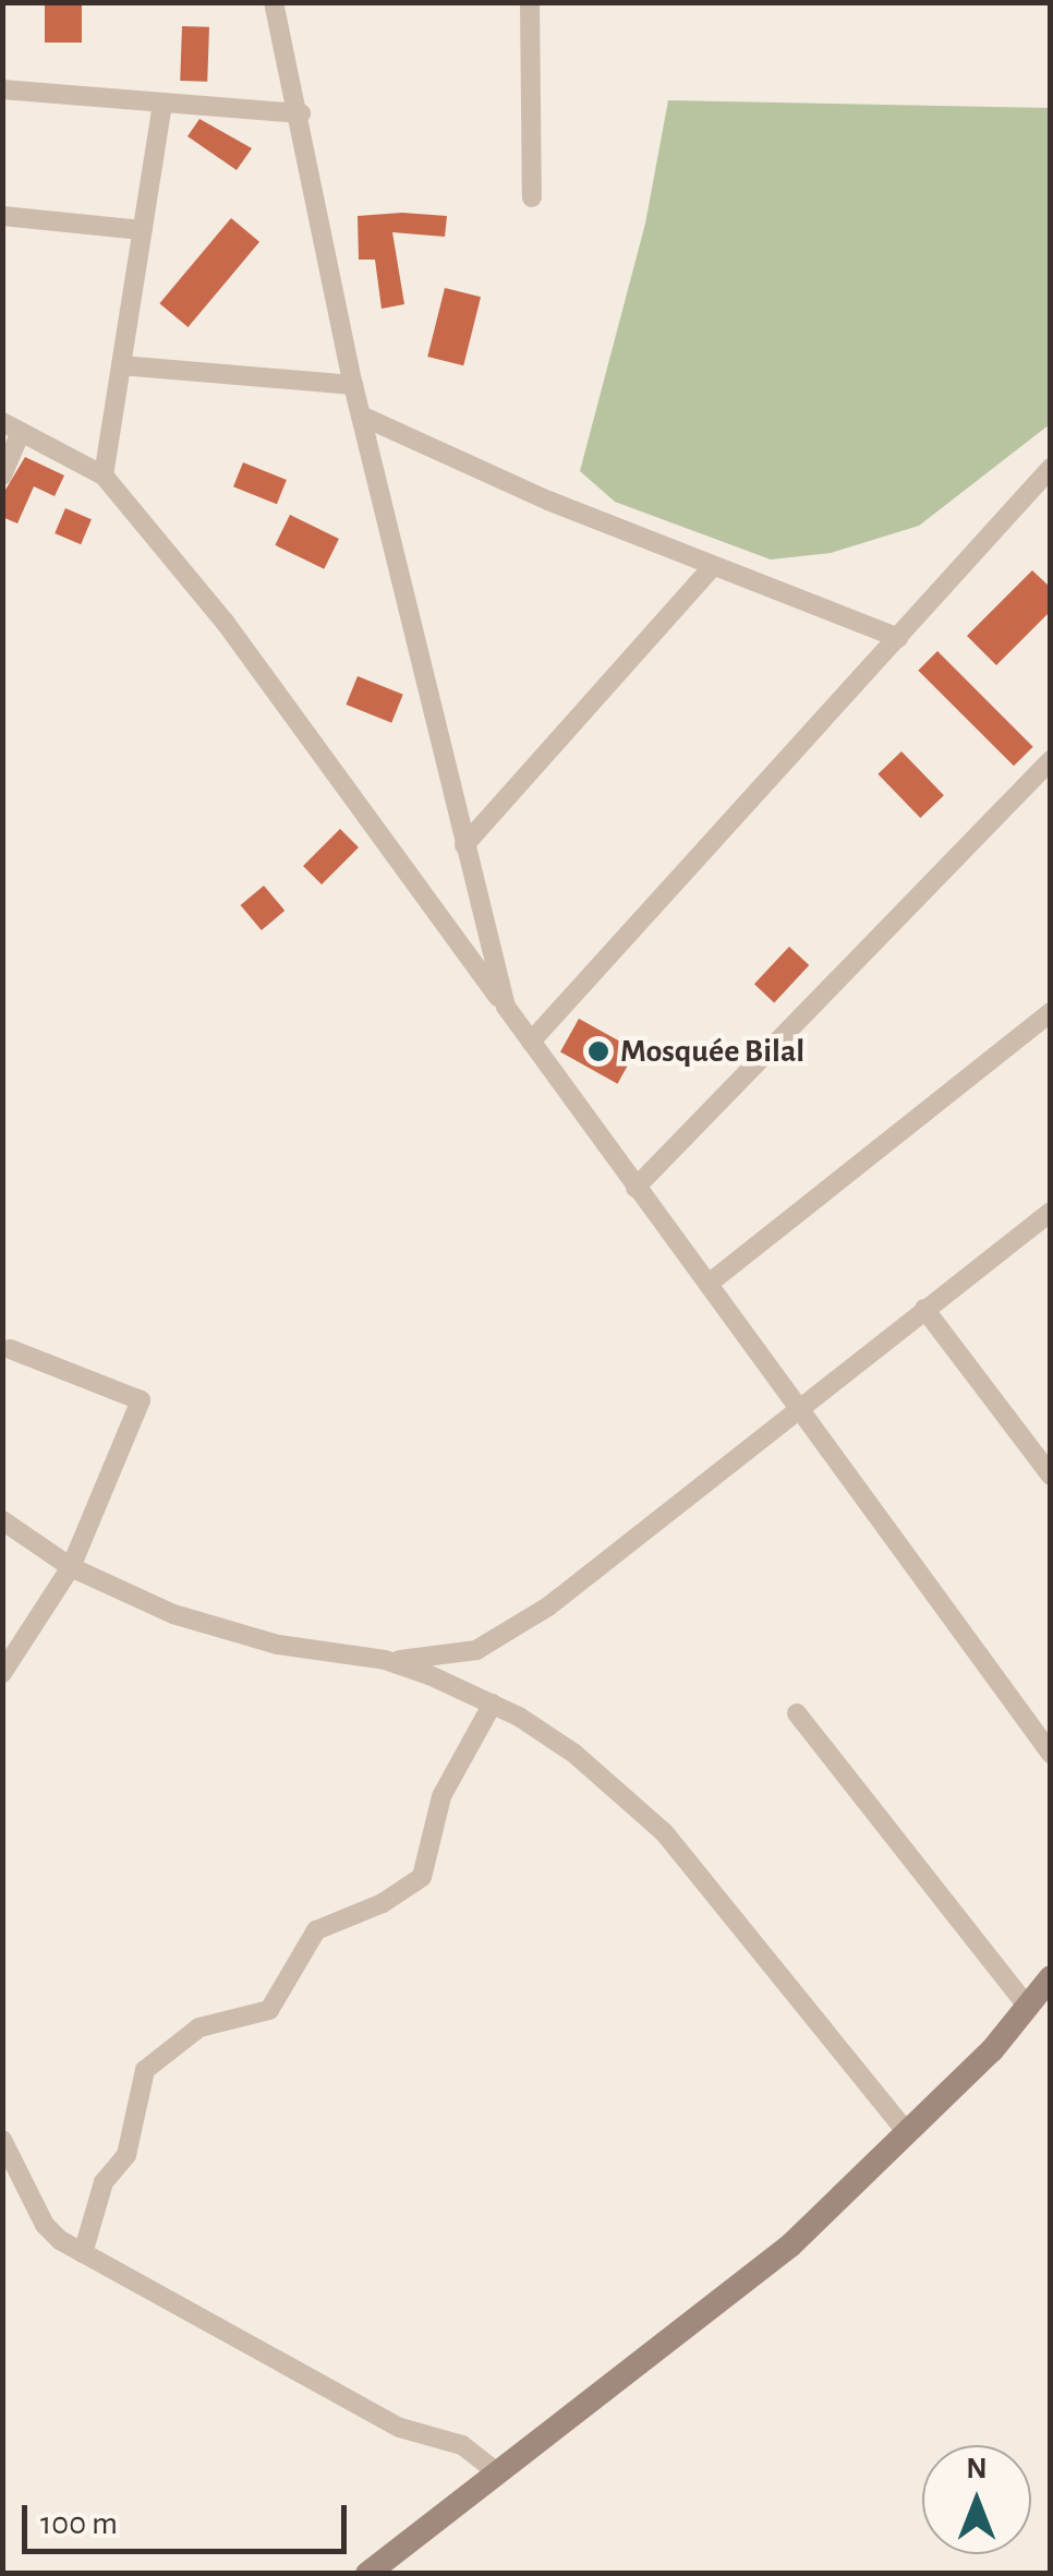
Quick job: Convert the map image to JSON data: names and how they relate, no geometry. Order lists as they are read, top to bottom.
{
  "places": ["Mosquée Bilal"],
  "scale_bar": "100 m",
  "north": "top"
}
